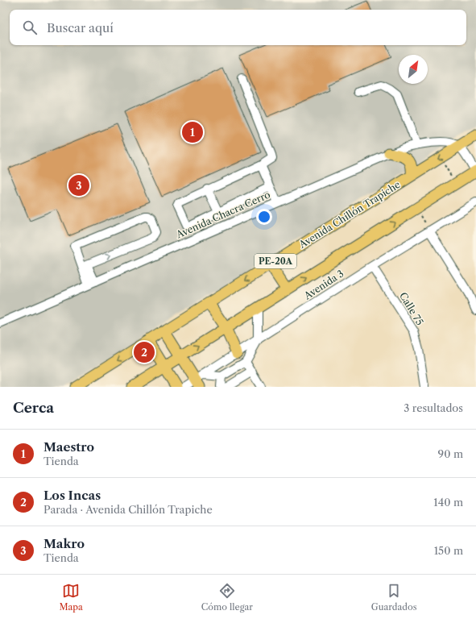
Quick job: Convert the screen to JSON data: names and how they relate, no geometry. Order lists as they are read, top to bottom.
{
  "streets": {
    "main road": ["Avenida Chillón Trapiche", "PE-20A"],
    "street": ["Avenida Chacra Cerro", "Avenida 3", "Calle 75"]
  },
  "crossings": [
    ["Avenida Chacra Cerro", "Avenida Chillón Trapiche"],
    ["Avenida 3", "Calle 75"]
  ],
  "north": "top right",
  "page": {
    "search": "Buscar aquí",
    "pins": ["1", "3", "2"],
    "heading": ["Cerca", "3 resultados"],
    "list": [
      {
        "mark": "1",
        "name": "Maestro",
        "note": "Tienda",
        "value": "90 m"
      },
      {
        "mark": "2",
        "name": "Los Incas",
        "note": "Parada · Avenida Chillón Trapiche",
        "value": "140 m"
      },
      {
        "mark": "3",
        "name": "Makro",
        "note": "Tienda",
        "value": "150 m"
      }
    ],
    "nav": ["Mapa", "Cómo llegar", "Guardados"]
  }
}
